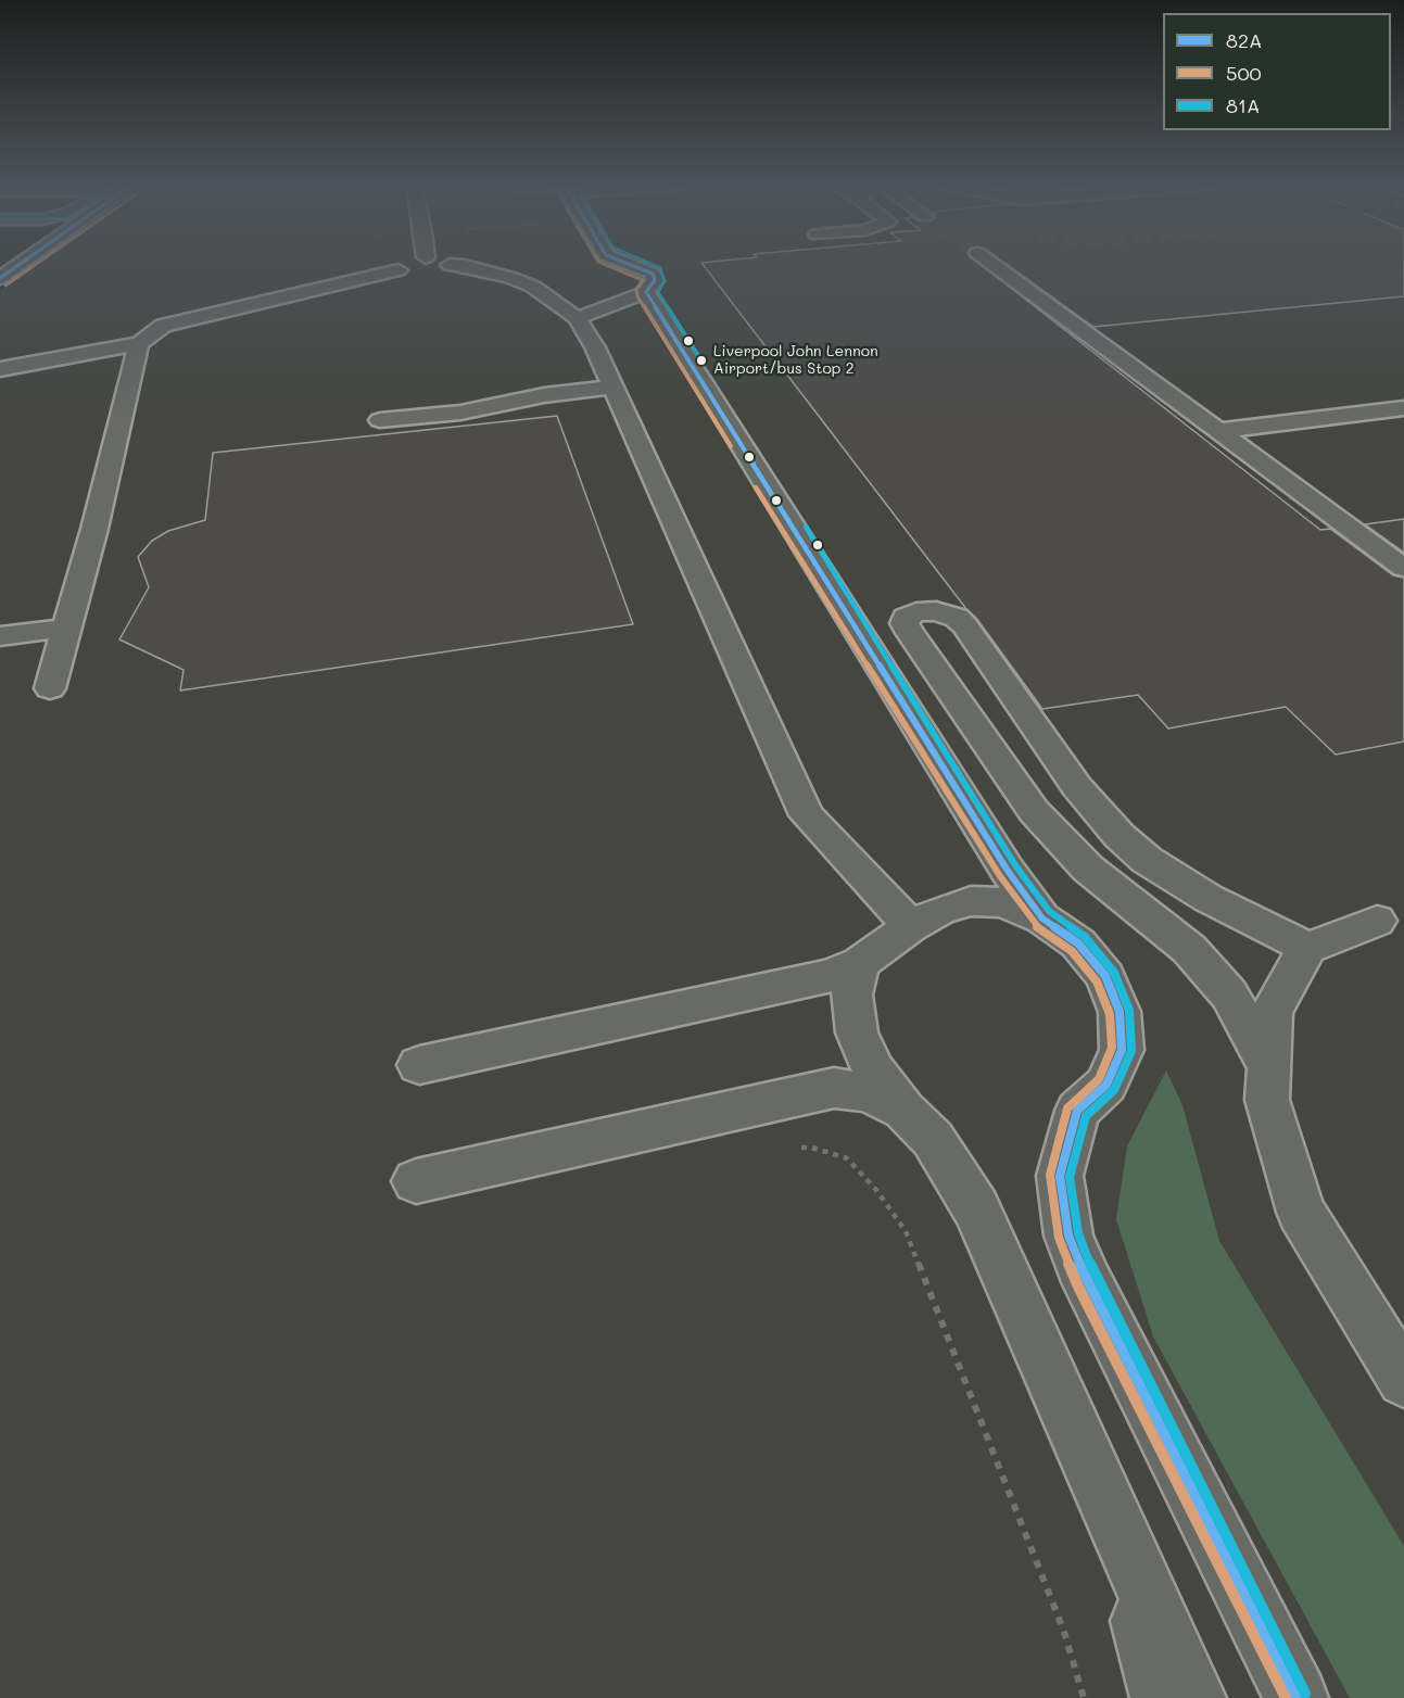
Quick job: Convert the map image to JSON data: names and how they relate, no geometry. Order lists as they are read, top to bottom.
{
  "places": ["Liverpool John Lennon Airport/bus Stop 2"],
  "lines": ["transit line 82A", "transit line 500", "transit line 81A"],
  "legend": ["82A", "500", "81A"]
}
